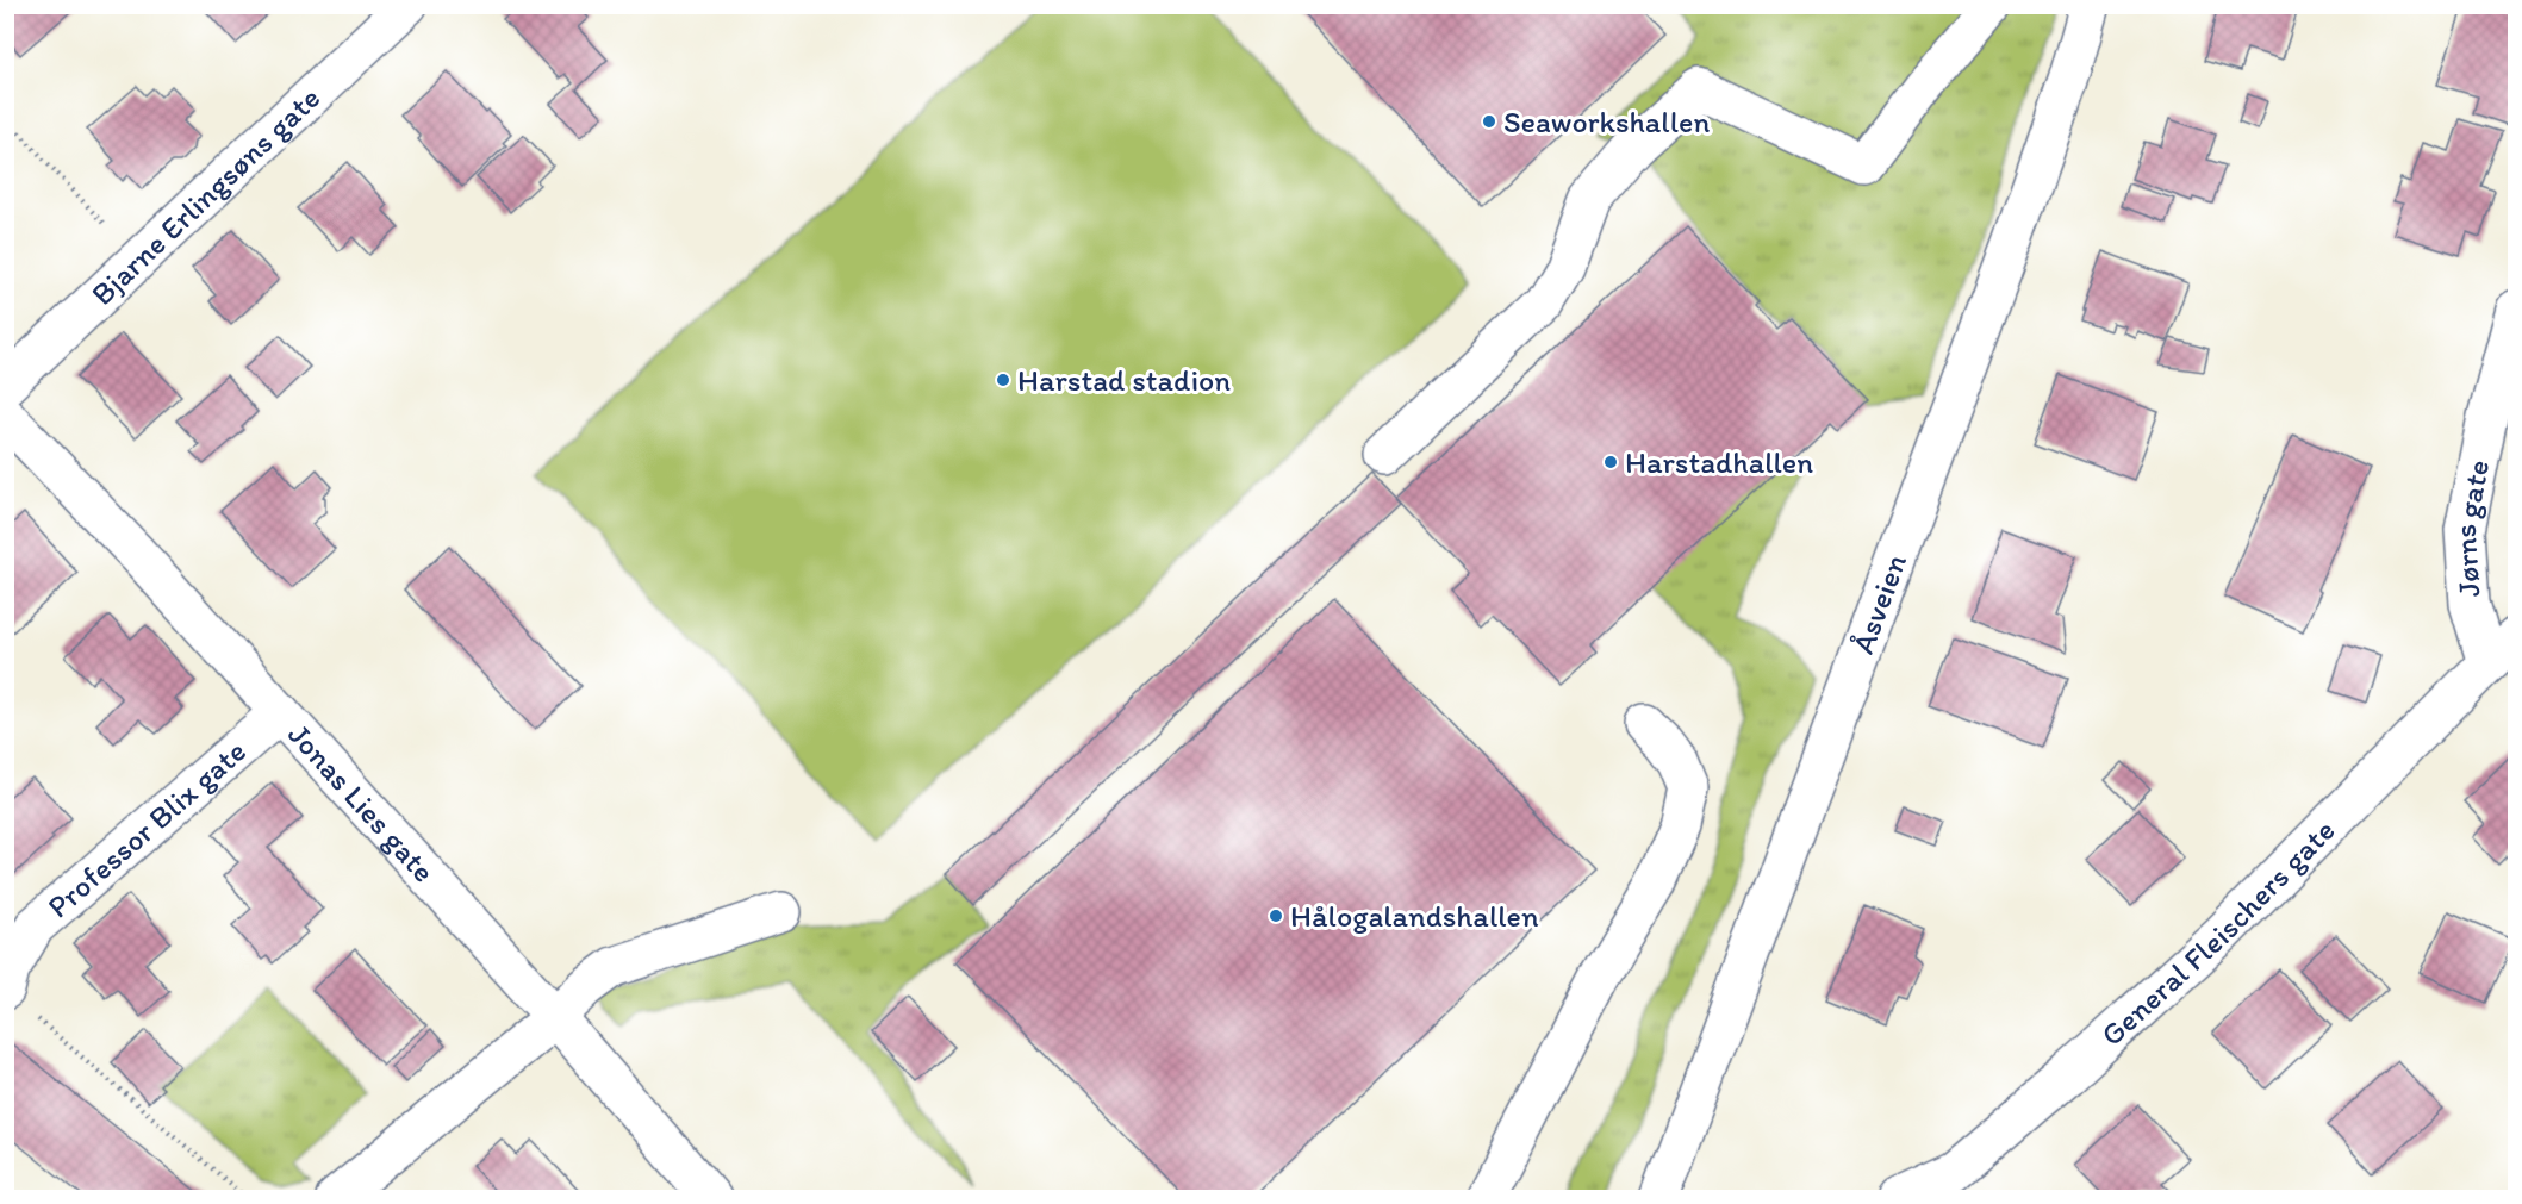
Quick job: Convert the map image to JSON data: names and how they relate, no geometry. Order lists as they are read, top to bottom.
{
  "streets": {
    "street": [
      "Bjarne Erlingsøns gate",
      "Jørns gate",
      "Åsveien",
      "Jonas Lies gate",
      "Professor Blix gate",
      "General Fleischers gate"
    ]
  },
  "crossings": [
    ["Jørns gate", "General Fleischers gate"],
    ["Jonas Lies gate", "Professor Blix gate"]
  ],
  "places": [
    "Seaworkshallen",
    "Harstad stadion",
    "Harstadhallen",
    "Hålogalandshallen"
  ]
}
